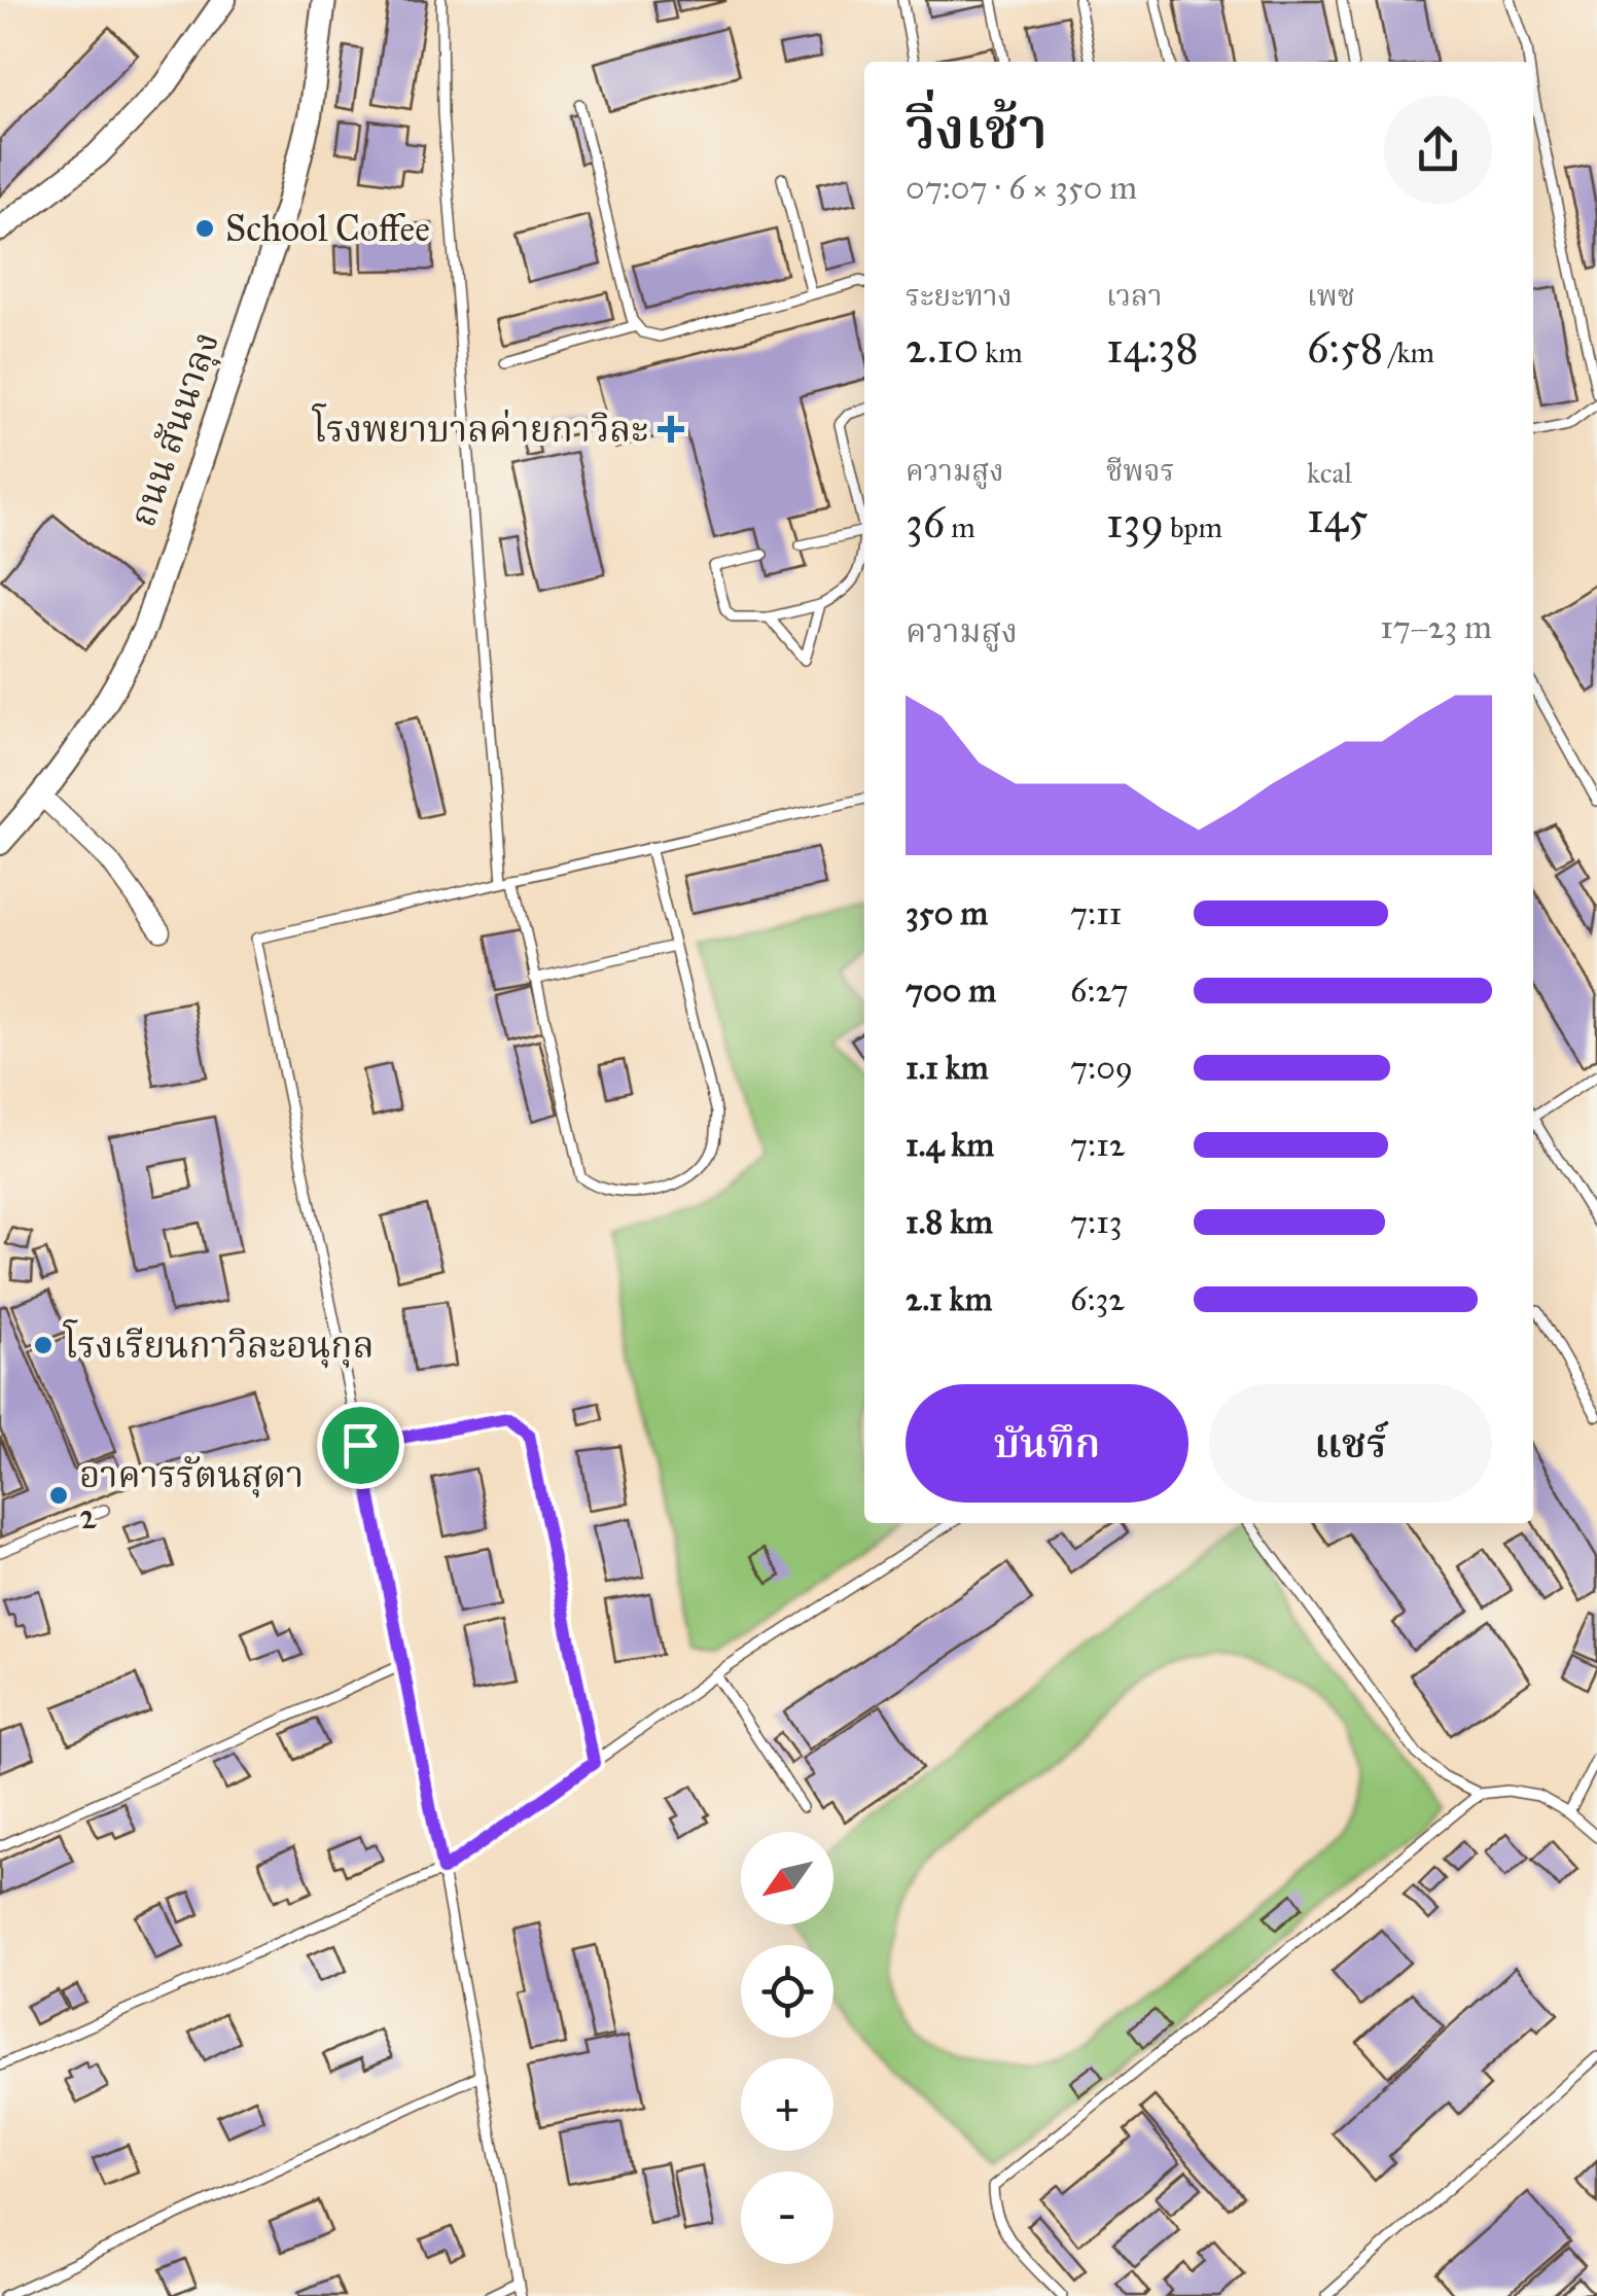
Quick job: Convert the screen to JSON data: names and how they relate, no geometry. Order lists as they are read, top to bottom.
{
  "streets": {
    "street": ["ถนน สันนาลุง"]
  },
  "places": {
    "other": ["School Coffee", "โรงเรียนกาวิละอนุกุล", "อาคารรัตนสุดา 2"],
    "health": ["โรงพยาบาลค่ายกาวิละ"]
  },
  "north": "bottom left",
  "page": {
    "heading": ["วิ่งเช้า", "07:07 · 6 × 350 m"],
    "stats": [
      ["ระยะทาง", "2.10 km"],
      ["เวลา", "14:38"],
      ["เพซ", "6:58 /km"],
      ["ความสูง", "36 m"],
      ["ชีพจร", "139 bpm"],
      ["kcal", "145"]
    ],
    "chart": ["ความสูง", "17–23 m"],
    "list": [
      {
        "name": "350 m",
        "note": "7:11"
      },
      {
        "name": "700 m",
        "note": "6:27"
      },
      {
        "name": "1.1 km",
        "note": "7:09"
      },
      {
        "name": "1.4 km",
        "note": "7:12"
      },
      {
        "name": "1.8 km",
        "note": "7:13"
      },
      {
        "name": "2.1 km",
        "note": "6:32"
      }
    ],
    "buttons": ["บันทึก", "แชร์"],
    "map_buttons": ["+", "−"]
  }
}
